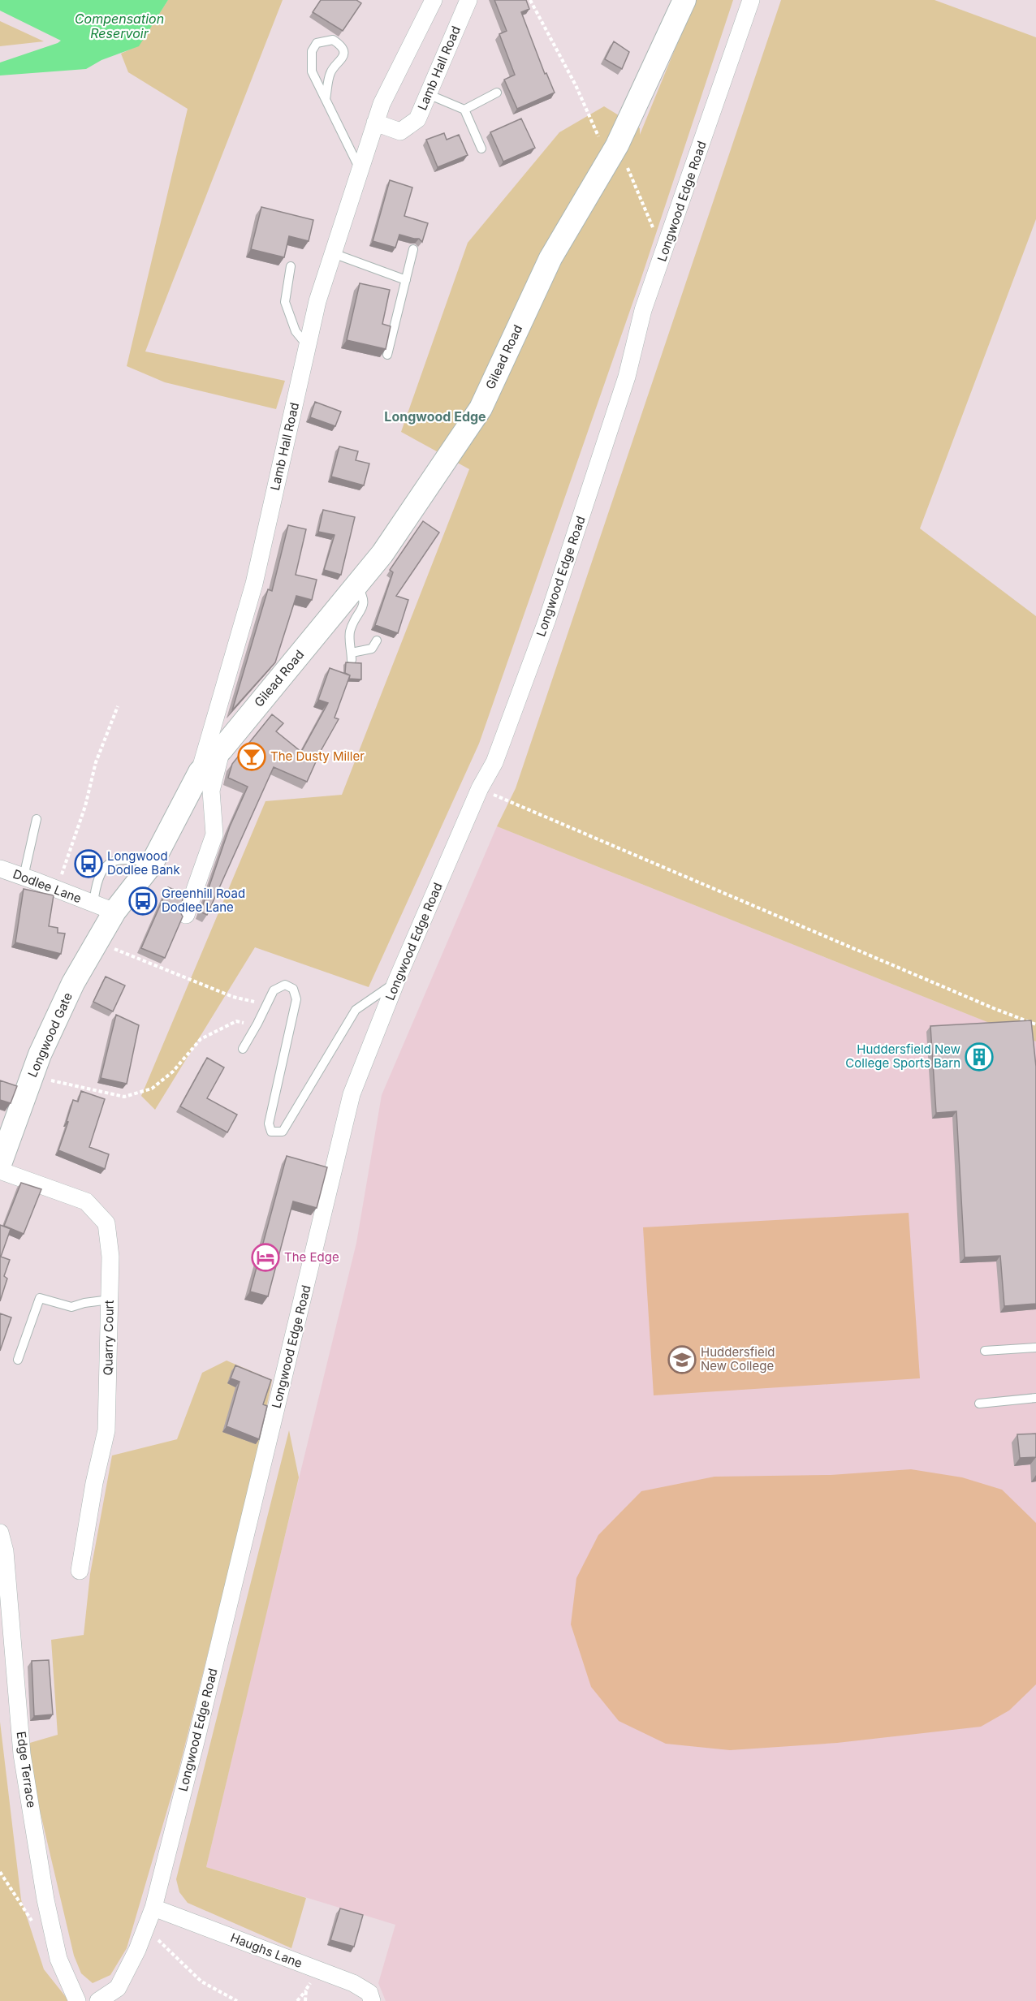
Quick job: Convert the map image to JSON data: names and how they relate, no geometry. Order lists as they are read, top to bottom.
{
  "streets": {
    "street": [
      "Lamb Hall Road",
      "Longwood Edge Road",
      "Gilead Road",
      "Dodlee Lane",
      "Longwood Gate",
      "Quarry Court",
      "Edge Terrace",
      "Haughs Lane"
    ]
  },
  "crossings": [
    ["Lamb Hall Road", "Gilead Road"],
    ["Longwood Edge Road", "Haughs Lane"],
    ["Gilead Road", "Longwood Gate"],
    ["Dodlee Lane", "Longwood Gate"]
  ],
  "districts": ["Longwood Edge"],
  "water": ["Compensation Reservoir"],
  "places": {
    "bar": ["The Dusty Miller"],
    "bus stop": ["Longwood Dodlee Bank", "Greenhill Road Dodlee Lane"],
    "building": ["Huddersfield New College Sports Barn"],
    "hotel": ["The Edge"],
    "school or university": ["Huddersfield New College"]
  }
}
